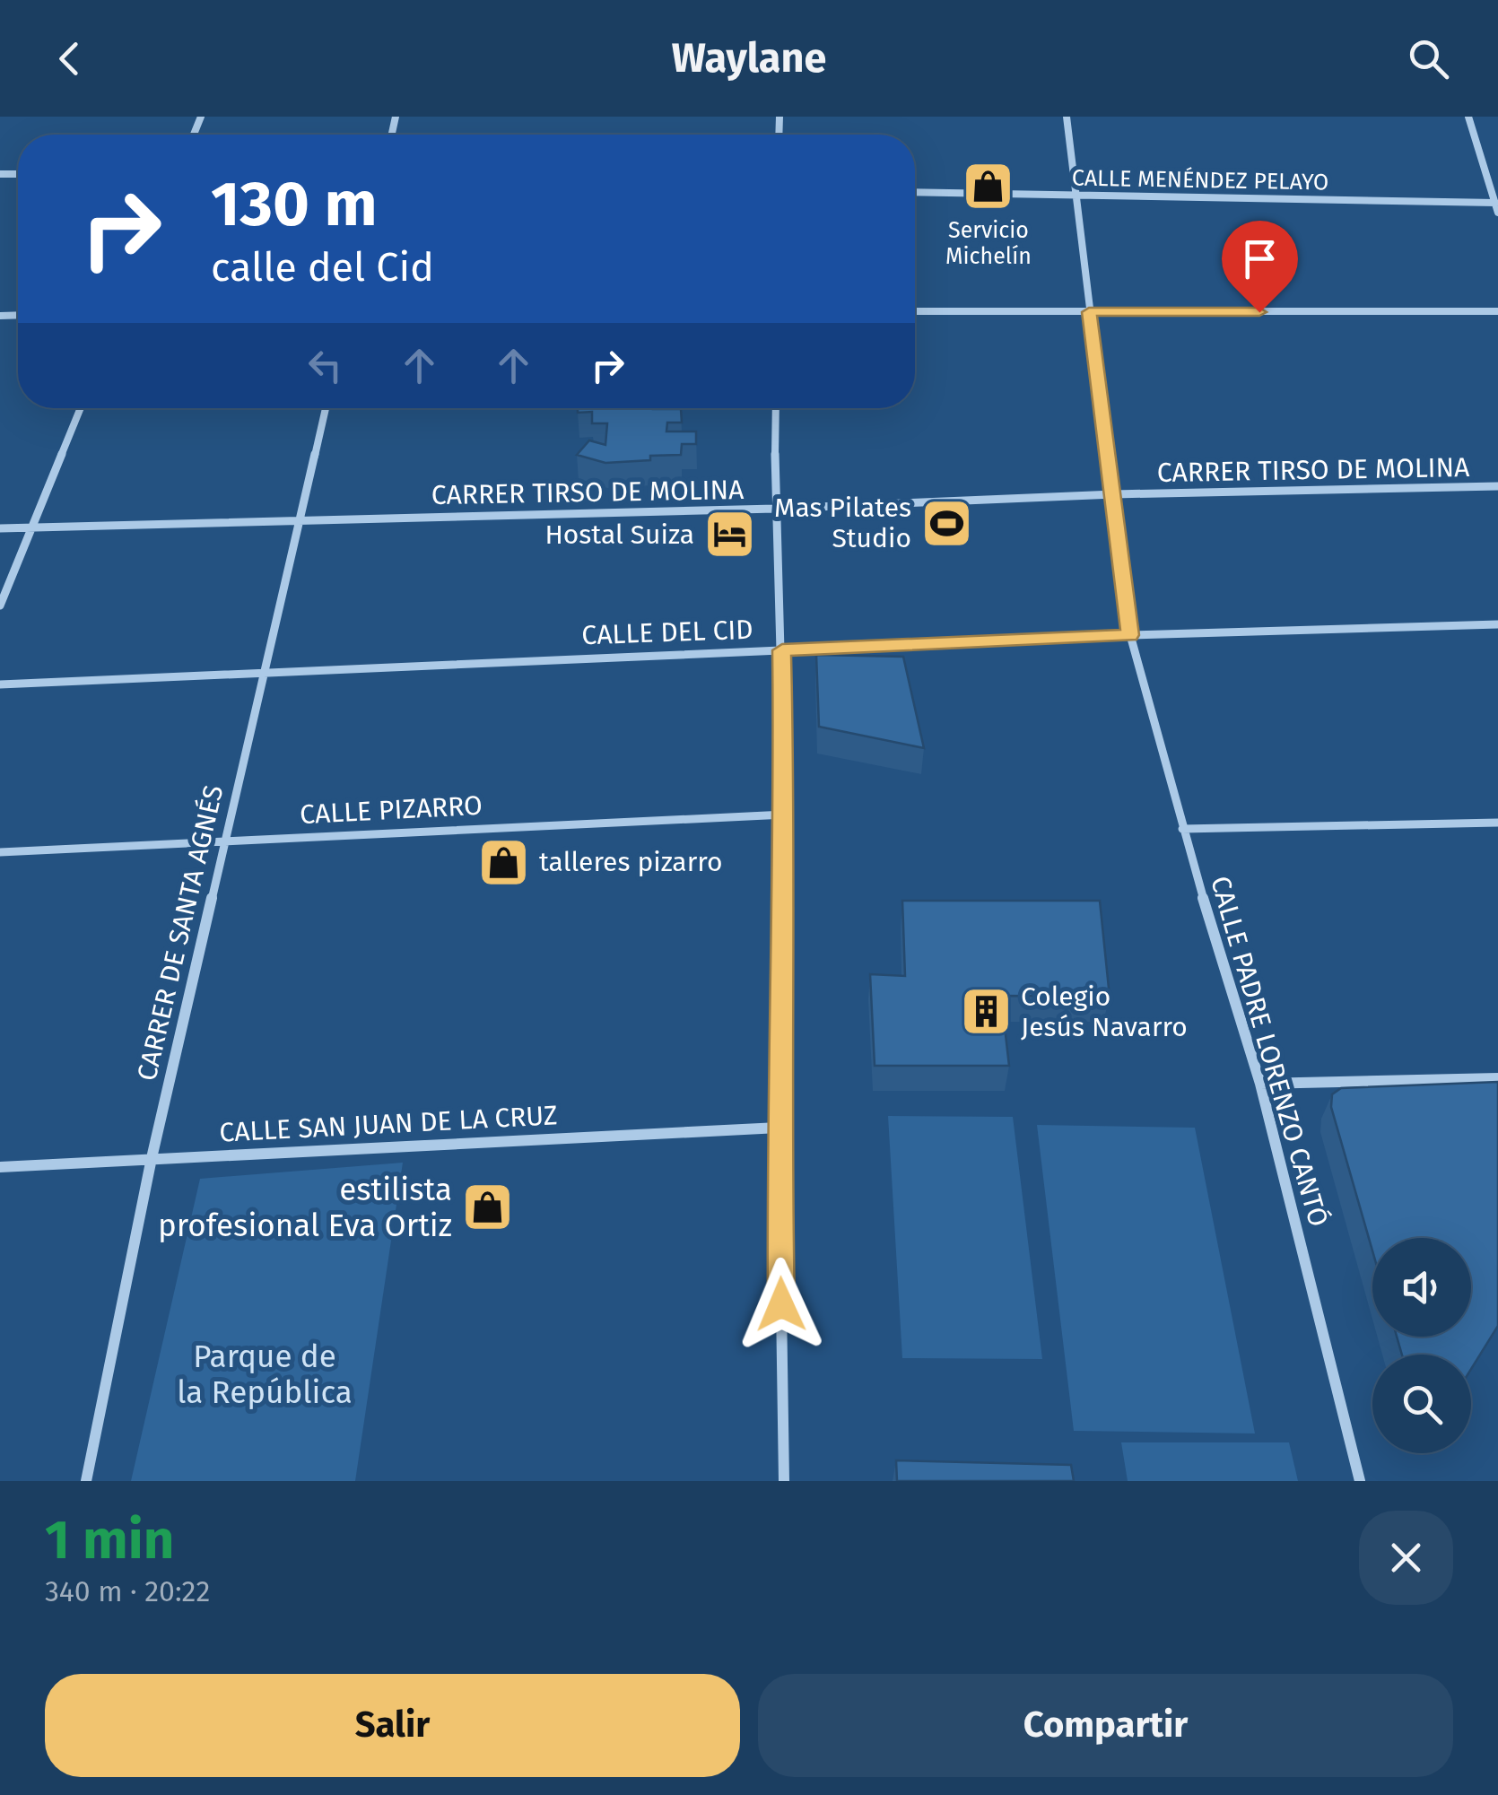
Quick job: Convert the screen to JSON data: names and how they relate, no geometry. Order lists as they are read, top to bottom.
{
  "streets": {
    "street": [
      "CALLE MENÉNDEZ PELAYO",
      "CARRER TIRSO DE MOLINA",
      "CALLE DEL CID",
      "CALLE PIZARRO",
      "CARRER DE SANTA AGNÉS",
      "CALLE PADRE LORENZO CANTÓ",
      "CALLE SAN JUAN DE LA CRUZ"
    ]
  },
  "crossings": [
    ["CARRER TIRSO DE MOLINA", "CARRER DE SANTA AGNÉS"],
    ["CALLE DEL CID", "CARRER DE SANTA AGNÉS"],
    ["CALLE DEL CID", "CALLE PADRE LORENZO CANTÓ"],
    ["CALLE PIZARRO", "CARRER DE SANTA AGNÉS"],
    ["CARRER DE SANTA AGNÉS", "CALLE SAN JUAN DE LA CRUZ"]
  ],
  "parks": ["Parque de la República"],
  "places": {
    "shop": ["Servicio Michelín", "talleres pizarro", "estilista profesional Eva Ortiz"],
    "sports": ["Mas Pilates Studio"],
    "hotel": ["Hostal Suiza"],
    "building": ["Colegio Jesús Navarro"]
  },
  "page": {
    "header": "Waylane",
    "turn": ["130 m", "calle del Cid"],
    "heading": ["1 min", "340 m · 20:22"],
    "buttons": ["Salir", "Compartir"]
  }
}
